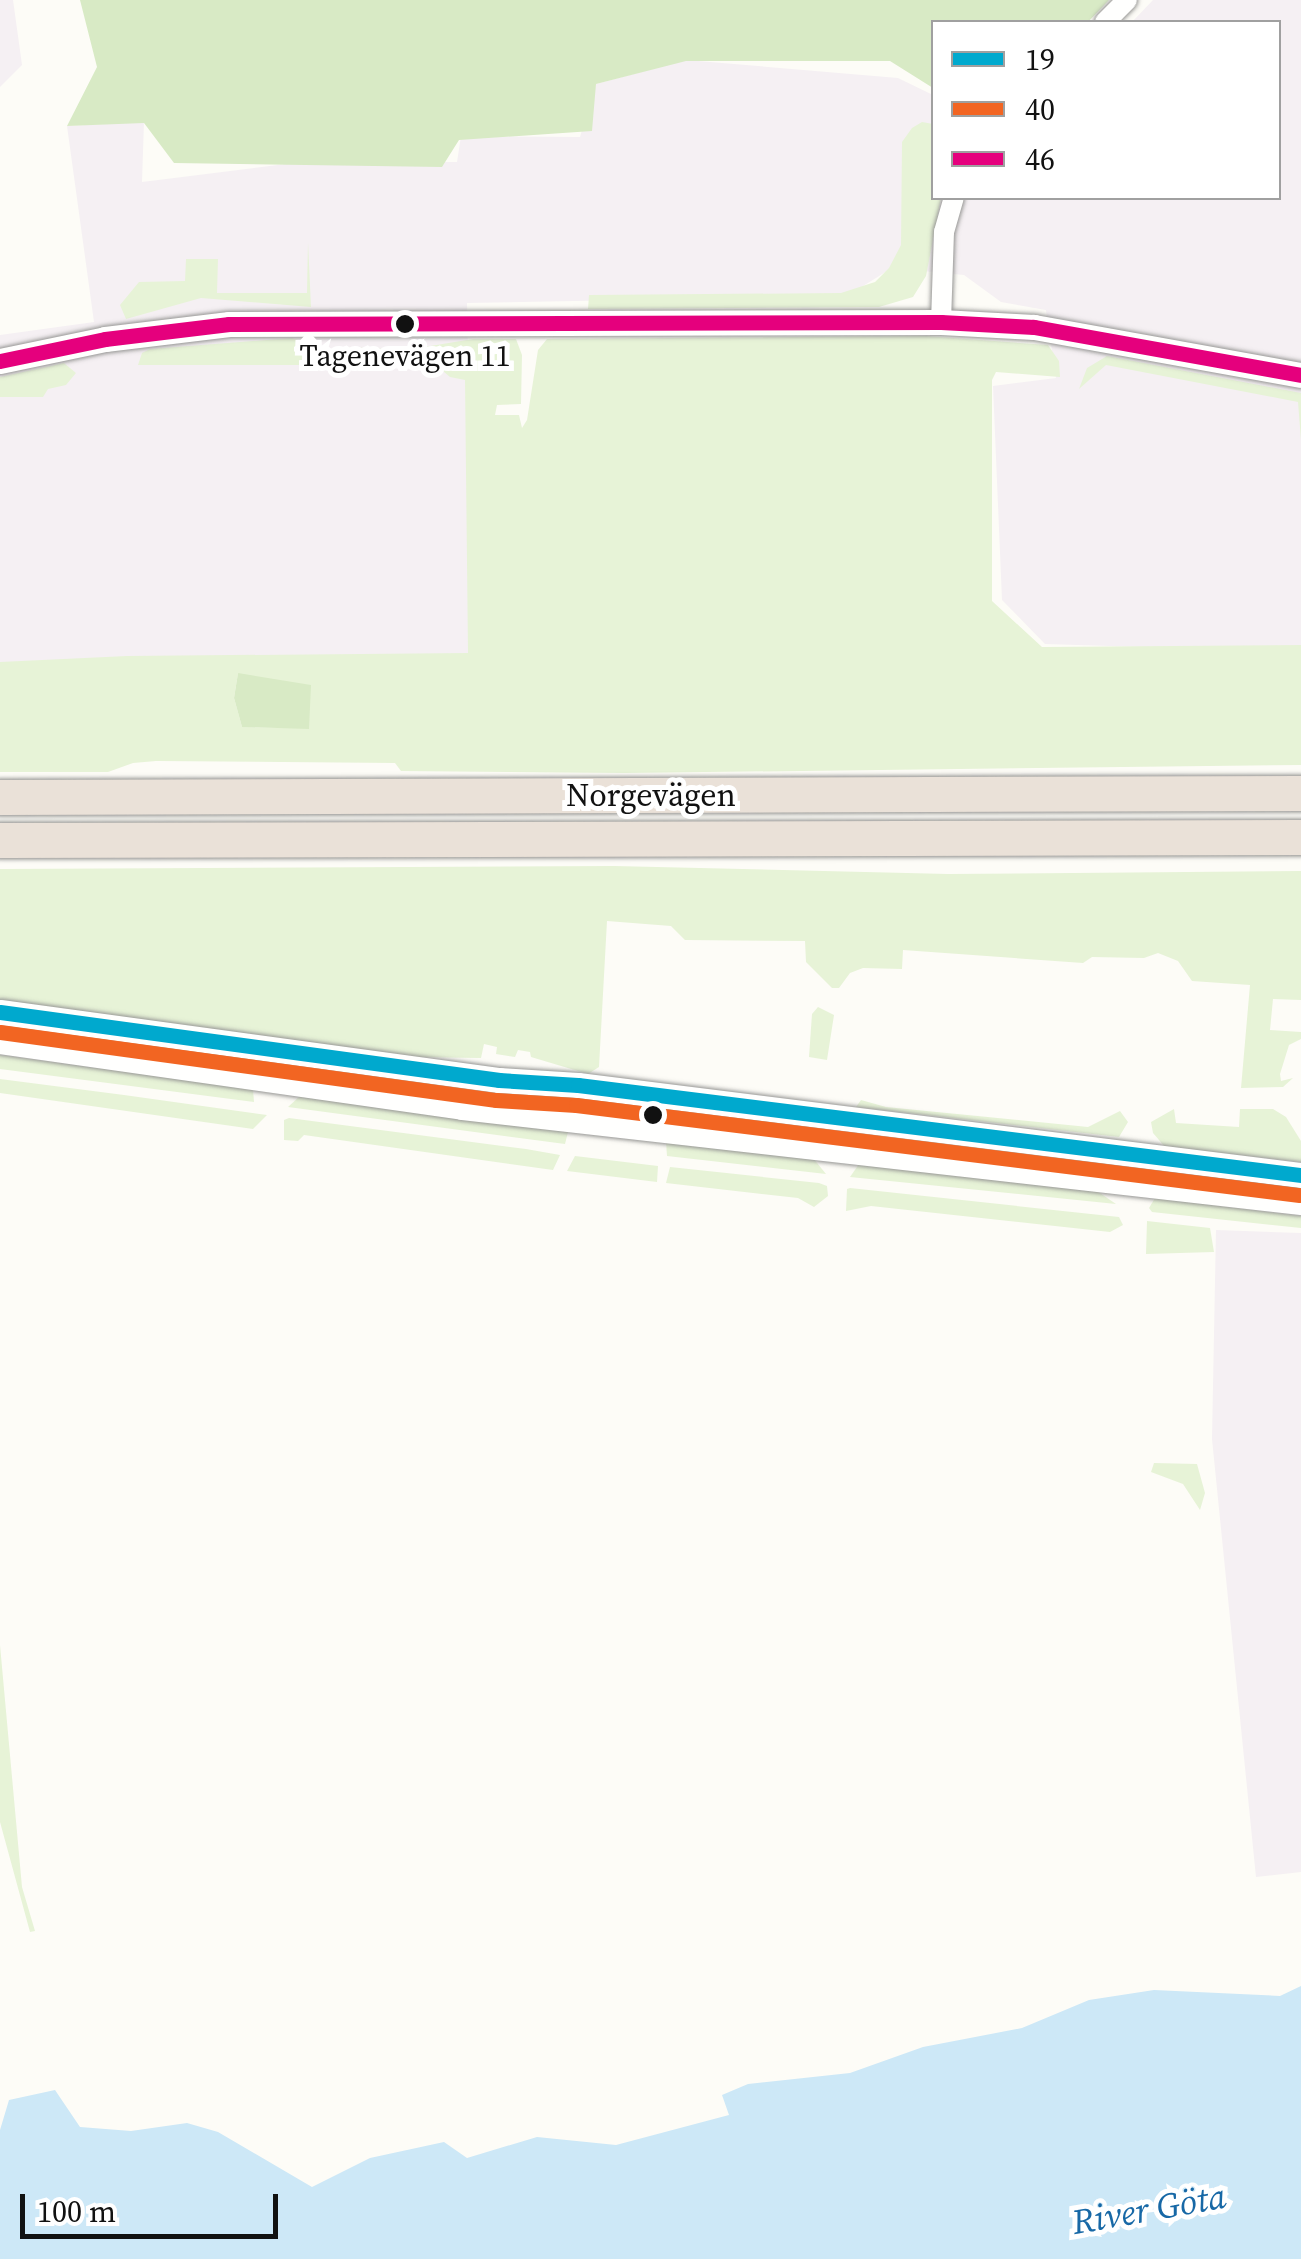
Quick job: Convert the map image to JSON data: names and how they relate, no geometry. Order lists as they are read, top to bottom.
{
  "streets": {
    "highway": ["Norgevägen"]
  },
  "water": ["River Göta"],
  "places": ["Tagenevägen 11"],
  "lines": ["transit line 46", "transit line 19", "transit line 40"],
  "legend": ["19", "40", "46"],
  "scale_bar": "100 m"
}
